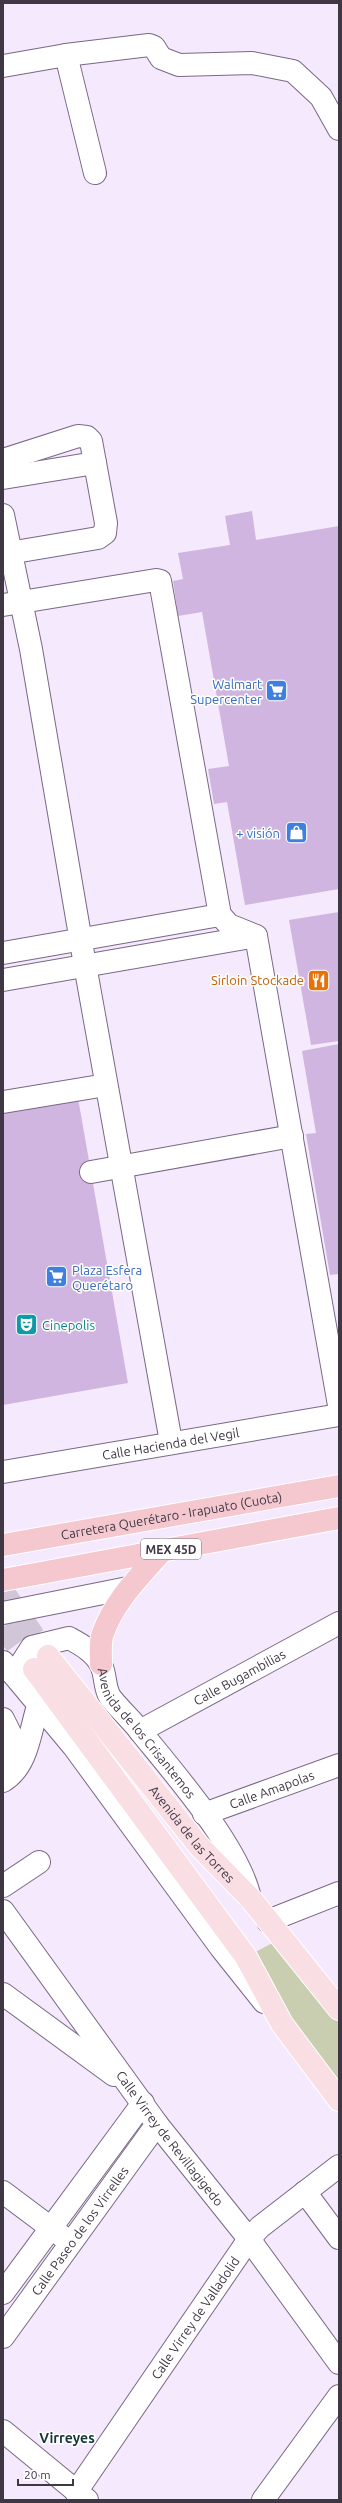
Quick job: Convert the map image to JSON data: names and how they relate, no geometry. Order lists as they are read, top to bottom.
{
  "streets": {
    "highway": ["Carretera Querétaro - Irapuato (Cuota)", "MEX 45D"],
    "main road": ["Avenida de las Torres"],
    "street": [
      "Calle Hacienda del Vegil",
      "Calle Bugambilias",
      "Avenida de los Crisantemos",
      "Calle Amapolas",
      "Calle Virrey de Revillagigedo",
      "Calle Paseo de los Virrelles",
      "Calle Virrey de Valladolid"
    ]
  },
  "crossings": [
    ["Calle Bugambilias", "Avenida de los Crisantemos"],
    ["Avenida de los Crisantemos", "Calle Amapolas"],
    ["Avenida de los Crisantemos", "Avenida de las Torres"],
    ["Calle Virrey de Revillagigedo", "Calle Paseo de los Virrelles"],
    ["Calle Virrey de Revillagigedo", "Calle Virrey de Valladolid"]
  ],
  "districts": ["Virreyes"],
  "places": {
    "supermarket": ["Walmart Supercenter", "Plaza Esfera Querétaro"],
    "shop": ["+ visión"],
    "restaurant": ["Sirloin Stockade"],
    "theatre": ["Cinepolis"]
  },
  "scale_bar": "20 m"
}
